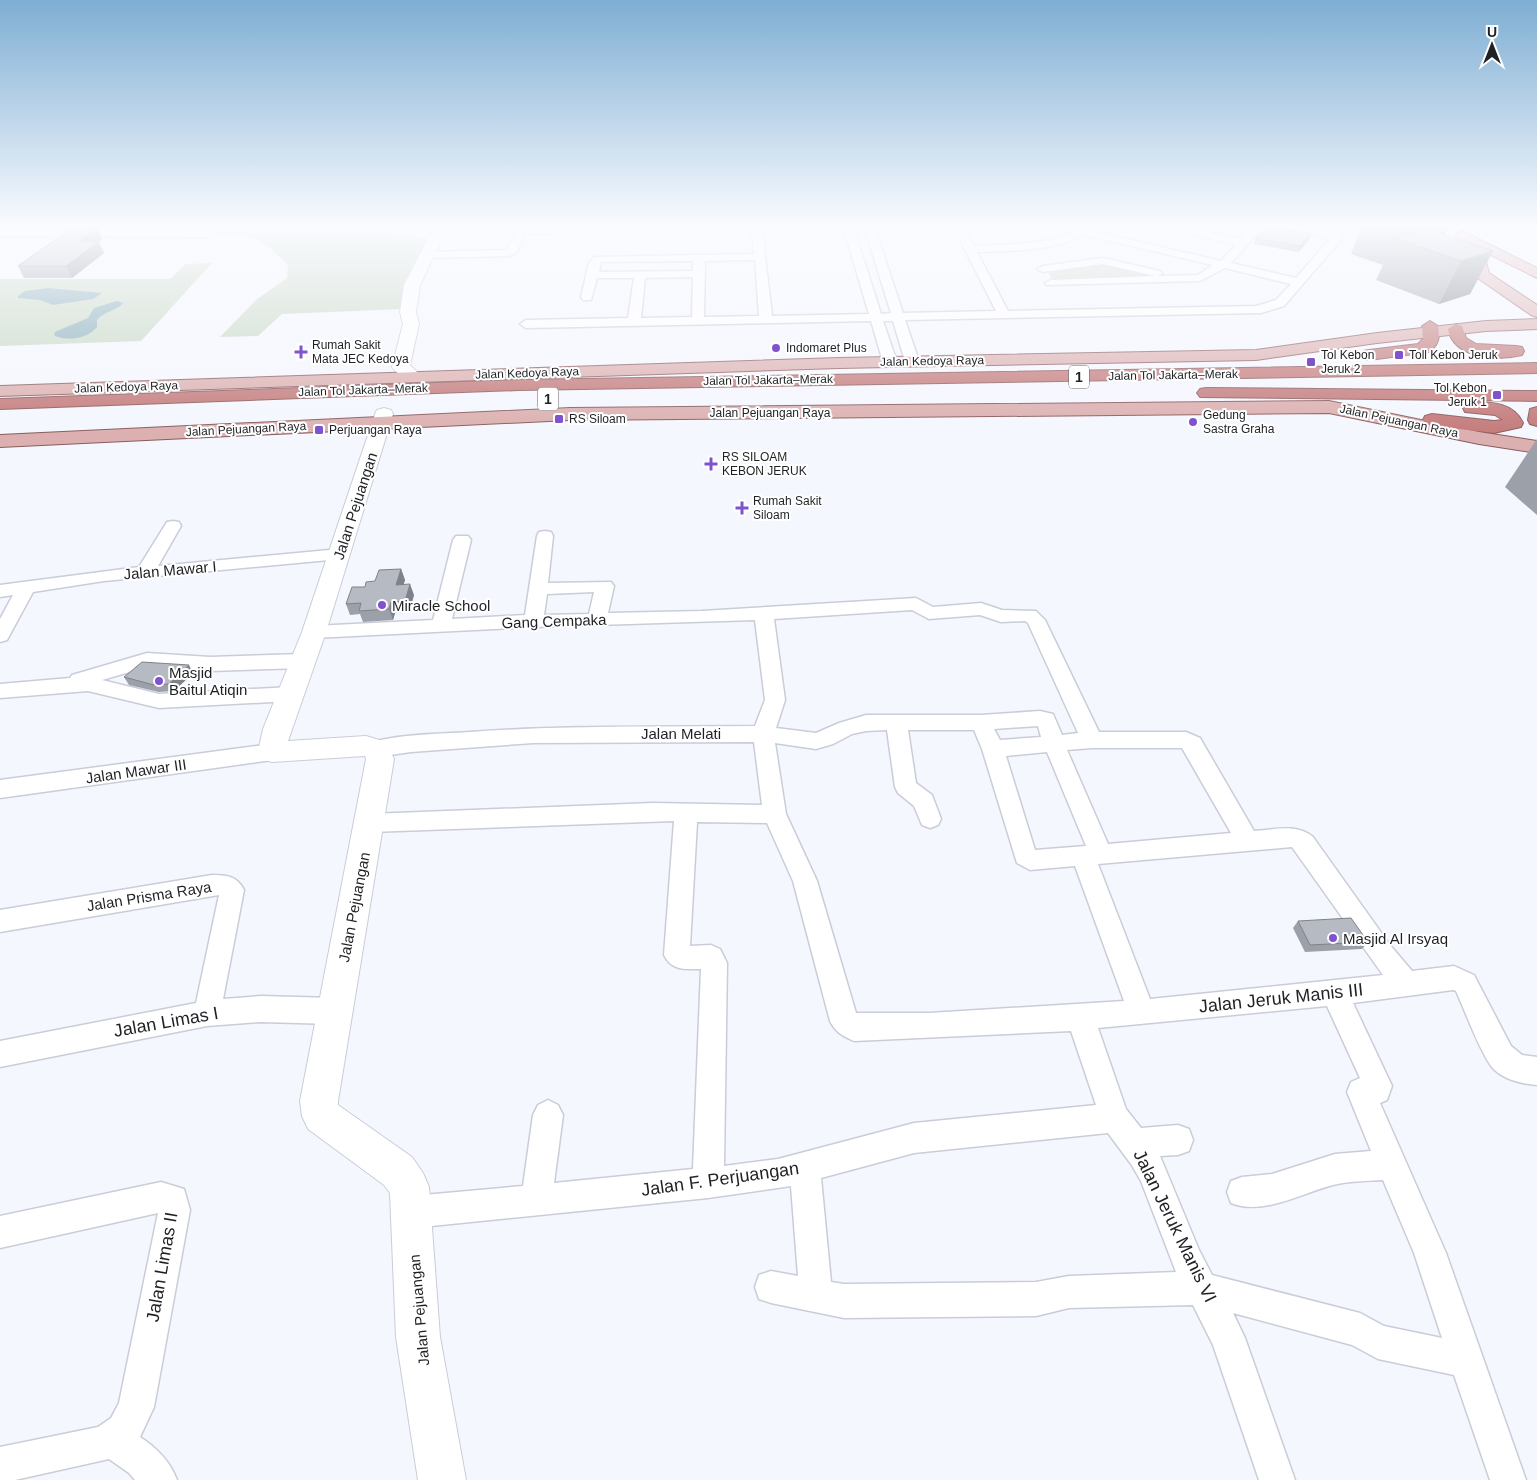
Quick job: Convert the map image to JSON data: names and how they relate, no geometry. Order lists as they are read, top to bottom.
{
  "streets": {
    "highway": ["Jalan Tol Jakarta–Merak", "1"],
    "main road": ["Jalan Kedoya Raya", "Jalan Pejuangan Raya"],
    "street": [
      "Jalan Pejuangan",
      "Jalan Mawar I",
      "Gang Cempaka",
      "Jalan Melati",
      "Jalan Mawar III",
      "Jalan Prisma Raya",
      "Jalan Jeruk Manis III",
      "Jalan Limas I",
      "Jalan F. Perjuangan",
      "Jalan Jeruk Manis VI",
      "Jalan Limas II"
    ]
  },
  "crossings": [
    ["Jalan Pejuangan Raya", "Jalan Pejuangan"],
    ["Jalan Pejuangan", "Jalan Mawar I"],
    ["Jalan Pejuangan", "Gang Cempaka"],
    ["Jalan Pejuangan", "Jalan Melati"],
    ["Jalan Pejuangan", "Jalan Mawar III"],
    ["Jalan Pejuangan", "Jalan Limas I"],
    ["Jalan Pejuangan", "Jalan F. Perjuangan"],
    ["Jalan Melati", "Jalan Jeruk Manis III"],
    ["Jalan Prisma Raya", "Jalan Limas I"],
    ["Jalan F. Perjuangan", "Jalan Jeruk Manis VI"]
  ],
  "places": {
    "other": [
      "Indomaret Plus",
      "Gedung Sastra Graha",
      "Miracle School",
      "Masjid Baitul Atiqin",
      "Masjid Al Irsyaq"
    ],
    "health": ["Rumah Sakit Mata JEC Kedoya", "RS SILOAM KEBON JERUK", "Rumah Sakit Siloam"],
    "transit": [
      "Toll Kebon Jeruk",
      "Tol Kebon Jeruk 2",
      "Tol Kebon Jeruk 1",
      "RS Siloam",
      "Perjuangan Raya"
    ]
  },
  "north": "top"
}
